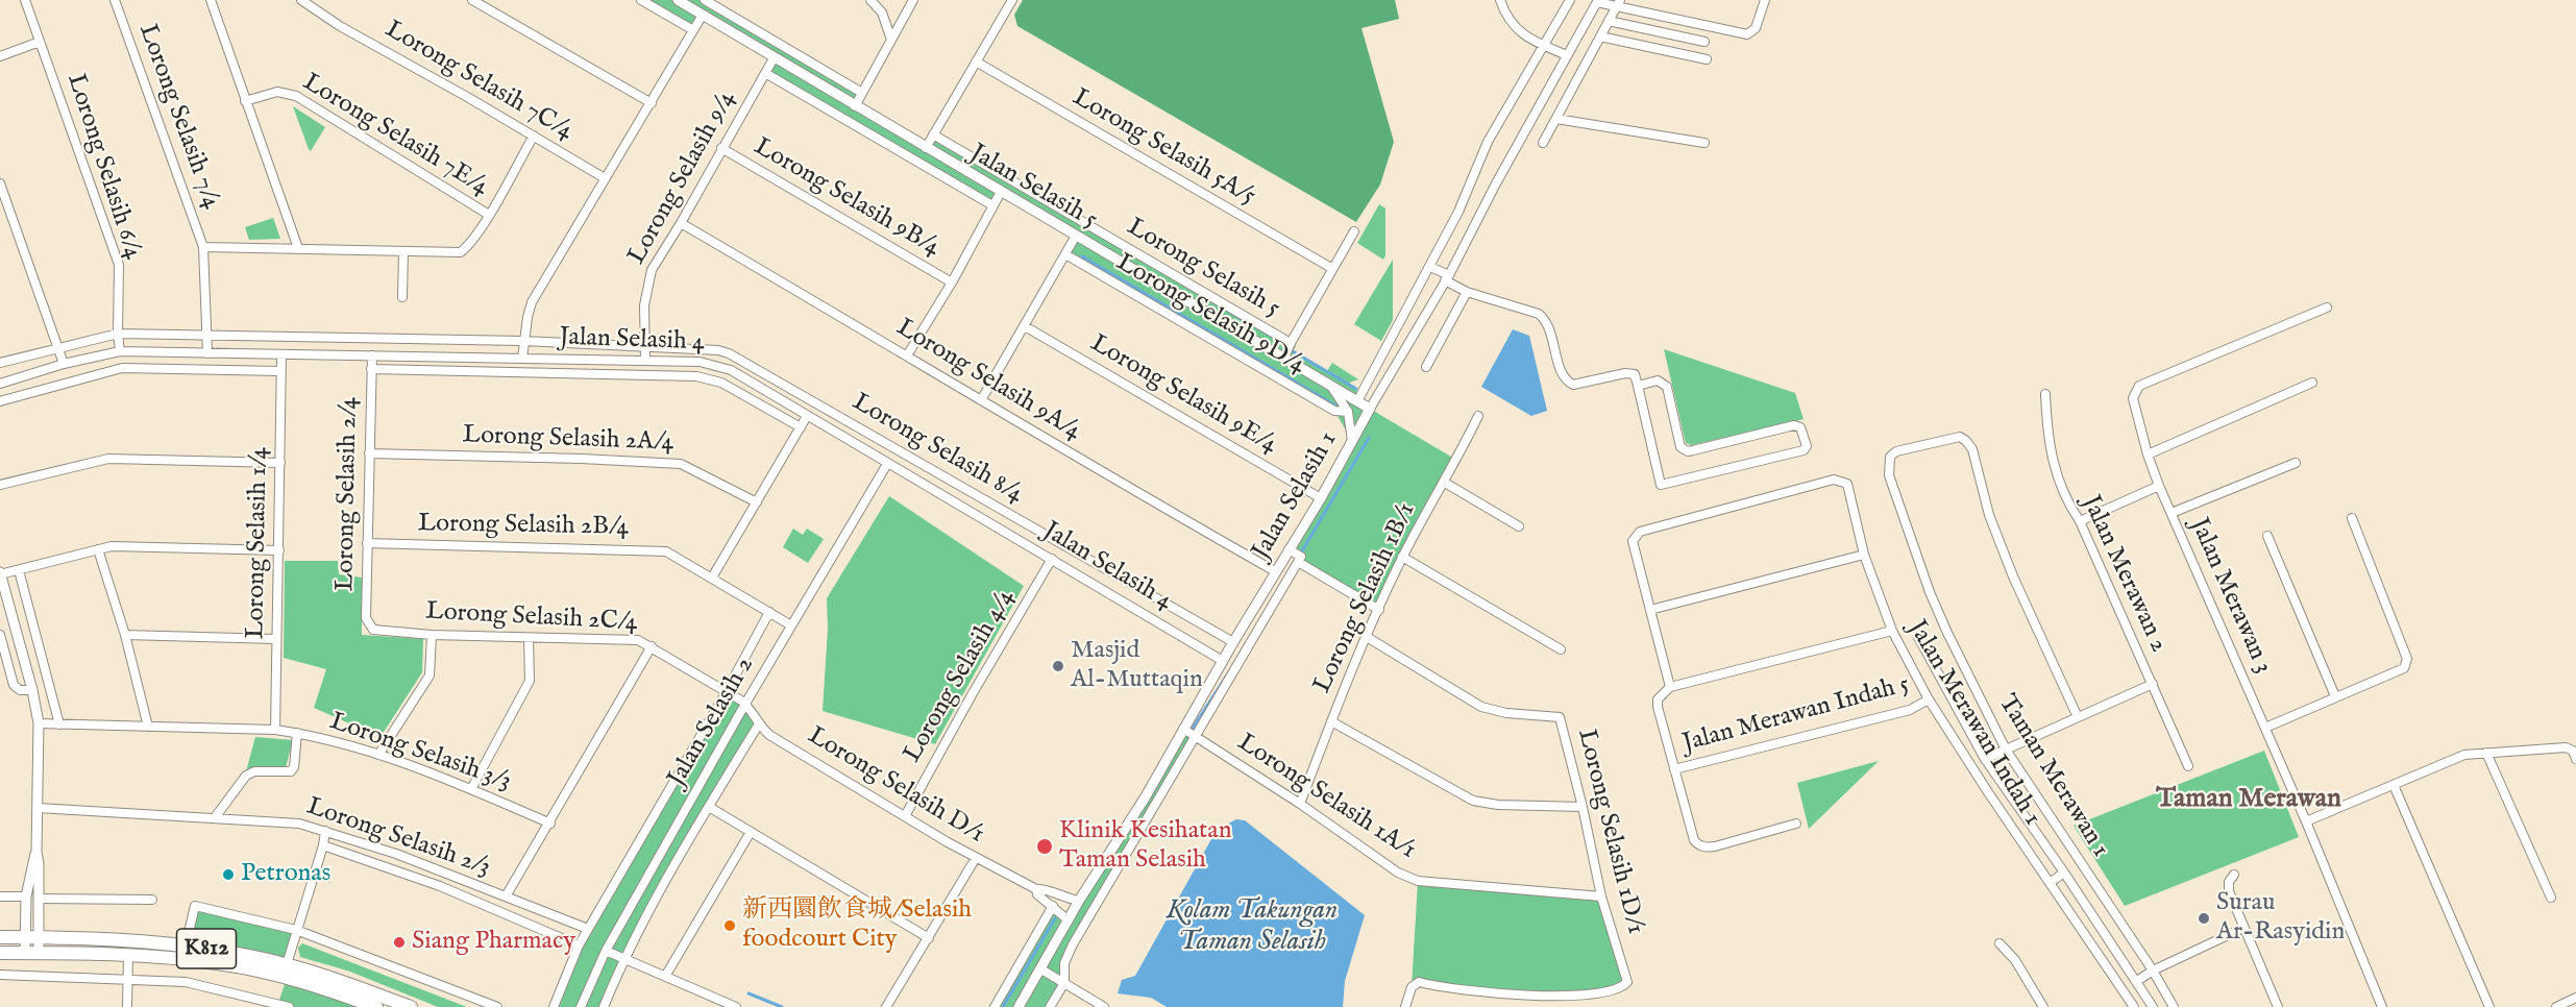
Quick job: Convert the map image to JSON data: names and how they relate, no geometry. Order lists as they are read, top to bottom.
{
  "streets": {
    "main road": ["K812"],
    "street": [
      "Lorong Selasih 7C/4",
      "Lorong Selasih 7/4",
      "Lorong Selasih 7E/4",
      "Lorong Selasih 5A/5",
      "Lorong Selasih 6/4",
      "Lorong Selasih 9/4",
      "Jalan Selasih 5",
      "Lorong Selasih 9B/4",
      "Lorong Selasih 5",
      "Lorong Selasih 9D/4",
      "Jalan Selasih 4",
      "Lorong Selasih 9A/4",
      "Lorong Selasih 9E/4",
      "Lorong Selasih 2A/4",
      "Lorong Selasih 8/4",
      "Lorong Selasih 2/4",
      "Jalan Selasih 1",
      "Lorong Selasih 2B/4",
      "Lorong Selasih 1/4",
      "Jalan Merawan 2",
      "Jalan Merawan 3",
      "Lorong Selasih 1B/1",
      "Lorong Selasih 2C/4",
      "Lorong Selasih 4/4",
      "Jalan Merawan Indah 5",
      "Jalan Selasih 2",
      "Jalan Merawan Indah 1",
      "Lorong Selasih 3/3",
      "Taman Merawan 1",
      "Lorong Selasih D/1",
      "Lorong Selasih 1A/1",
      "Lorong Selasih 1D/1",
      "Lorong Selasih 2/3"
    ]
  },
  "crossings": [
    ["Lorong Selasih 7/4", "Jalan Selasih 4"],
    ["Lorong Selasih 6/4", "Jalan Selasih 4"],
    ["Lorong Selasih 9/4", "Jalan Selasih 5"],
    ["Lorong Selasih 9/4", "Lorong Selasih 9B/4"],
    ["Lorong Selasih 9/4", "Jalan Selasih 4"],
    ["Lorong Selasih 9/4", "Lorong Selasih 9A/4"],
    ["Lorong Selasih 9/4", "Lorong Selasih 8/4"],
    ["Jalan Selasih 5", "Jalan Selasih 1"],
    ["Jalan Selasih 4", "Lorong Selasih 2/4"],
    ["Jalan Selasih 4", "Jalan Selasih 1"],
    ["Jalan Selasih 4", "Lorong Selasih 1/4"],
    ["Jalan Selasih 4", "Lorong Selasih 4/4"],
    ["Jalan Selasih 4", "Jalan Selasih 2"],
    ["Lorong Selasih 9A/4", "Jalan Selasih 1"],
    ["Lorong Selasih 9E/4", "Jalan Selasih 1"],
    ["Lorong Selasih 2A/4", "Lorong Selasih 2/4"],
    ["Lorong Selasih 8/4", "Jalan Selasih 1"],
    ["Lorong Selasih 2/4", "Lorong Selasih 2B/4"],
    ["Lorong Selasih 2/4", "Lorong Selasih 2C/4"],
    ["Jalan Selasih 1", "Lorong Selasih 1A/1"],
    ["Lorong Selasih 2B/4", "Jalan Selasih 2"],
    ["Lorong Selasih 1/4", "Lorong Selasih 3/3"],
    ["Lorong Selasih 1B/1", "Lorong Selasih 1A/1"],
    ["Lorong Selasih 1B/1", "Lorong Selasih 1D/1"],
    ["Lorong Selasih 2C/4", "Jalan Selasih 2"],
    ["Lorong Selasih 2C/4", "Lorong Selasih D/1"],
    ["Lorong Selasih 4/4", "Lorong Selasih D/1"],
    ["Jalan Merawan Indah 5", "Jalan Merawan Indah 1"],
    ["Jalan Selasih 2", "Lorong Selasih D/1"],
    ["Lorong Selasih 1A/1", "Lorong Selasih 1D/1"]
  ],
  "districts": ["Taman Merawan"],
  "water": ["Kolam Takungan Taman Selasih"],
  "places": [
    "Masjid Al-Muttaqin",
    "Klinik Kesihatan Taman Selasih",
    "Petronas",
    "Surau Ar-Rasyidin",
    "新西圜飲食城/Selasih foodcourt City",
    "Siang Pharmacy"
  ]
}
